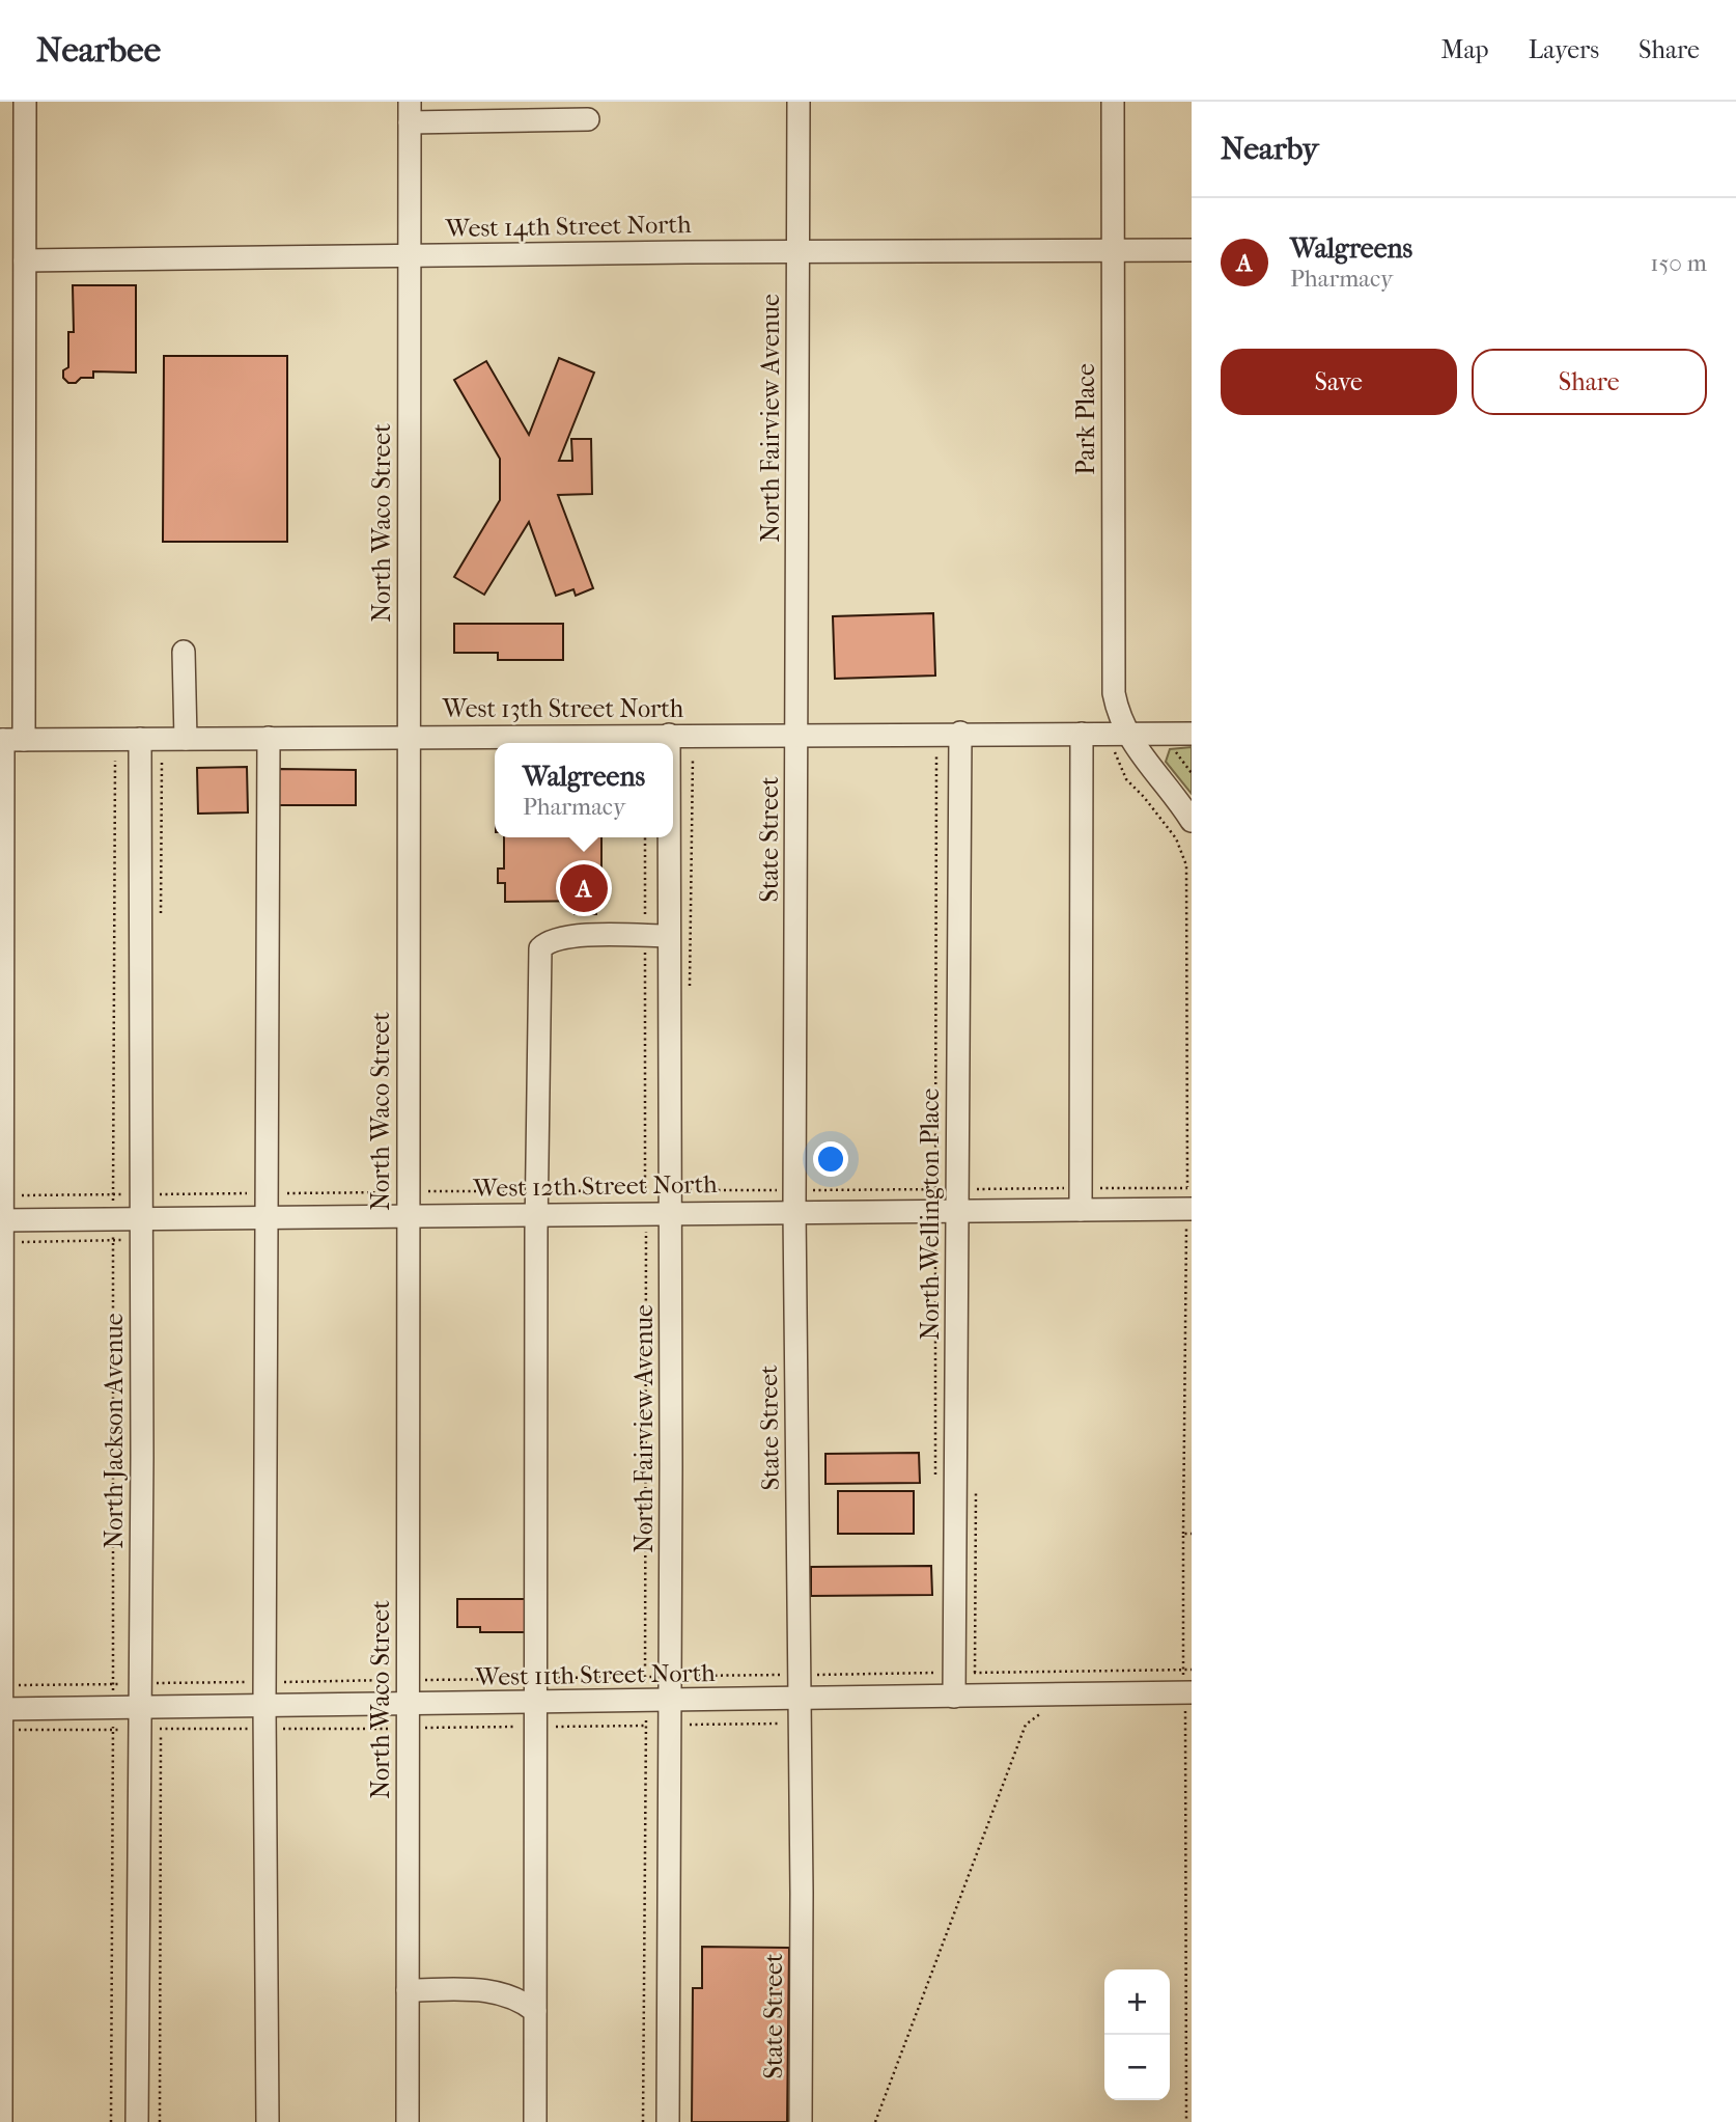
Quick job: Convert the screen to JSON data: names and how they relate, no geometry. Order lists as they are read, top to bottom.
{
  "streets": {
    "street": [
      "West 14th Street North",
      "North Fairview Avenue",
      "Park Place",
      "North Waco Street",
      "West 13th Street North",
      "State Street",
      "West 12th Street North",
      "North Wellington Place",
      "North Jackson Avenue",
      "West 11th Street North"
    ]
  },
  "crossings": [
    ["West 14th Street North", "North Fairview Avenue"],
    ["West 14th Street North", "Park Place"],
    ["West 14th Street North", "North Waco Street"],
    ["North Fairview Avenue", "West 13th Street North"],
    ["North Fairview Avenue", "State Street"],
    ["North Fairview Avenue", "West 12th Street North"],
    ["North Fairview Avenue", "West 11th Street North"],
    ["Park Place", "West 13th Street North"],
    ["North Waco Street", "West 13th Street North"],
    ["North Waco Street", "West 12th Street North"],
    ["North Waco Street", "West 11th Street North"],
    ["West 13th Street North", "State Street"],
    ["West 13th Street North", "North Wellington Place"],
    ["West 13th Street North", "North Jackson Avenue"],
    ["State Street", "West 12th Street North"],
    ["State Street", "West 11th Street North"],
    ["West 12th Street North", "North Wellington Place"],
    ["West 12th Street North", "North Jackson Avenue"],
    ["North Wellington Place", "West 11th Street North"],
    ["North Jackson Avenue", "West 11th Street North"]
  ],
  "page": {
    "header": "Nearbee",
    "nav": ["Map", "Layers", "Share"],
    "heading": "Nearby",
    "list": [
      {
        "mark": "A",
        "name": "Walgreens",
        "note": "Pharmacy",
        "value": "150 m"
      }
    ],
    "buttons": ["Save", "Share"],
    "popup": ["Walgreens", "Pharmacy"],
    "pins": "A",
    "map_buttons": ["+", "−"]
  }
}
